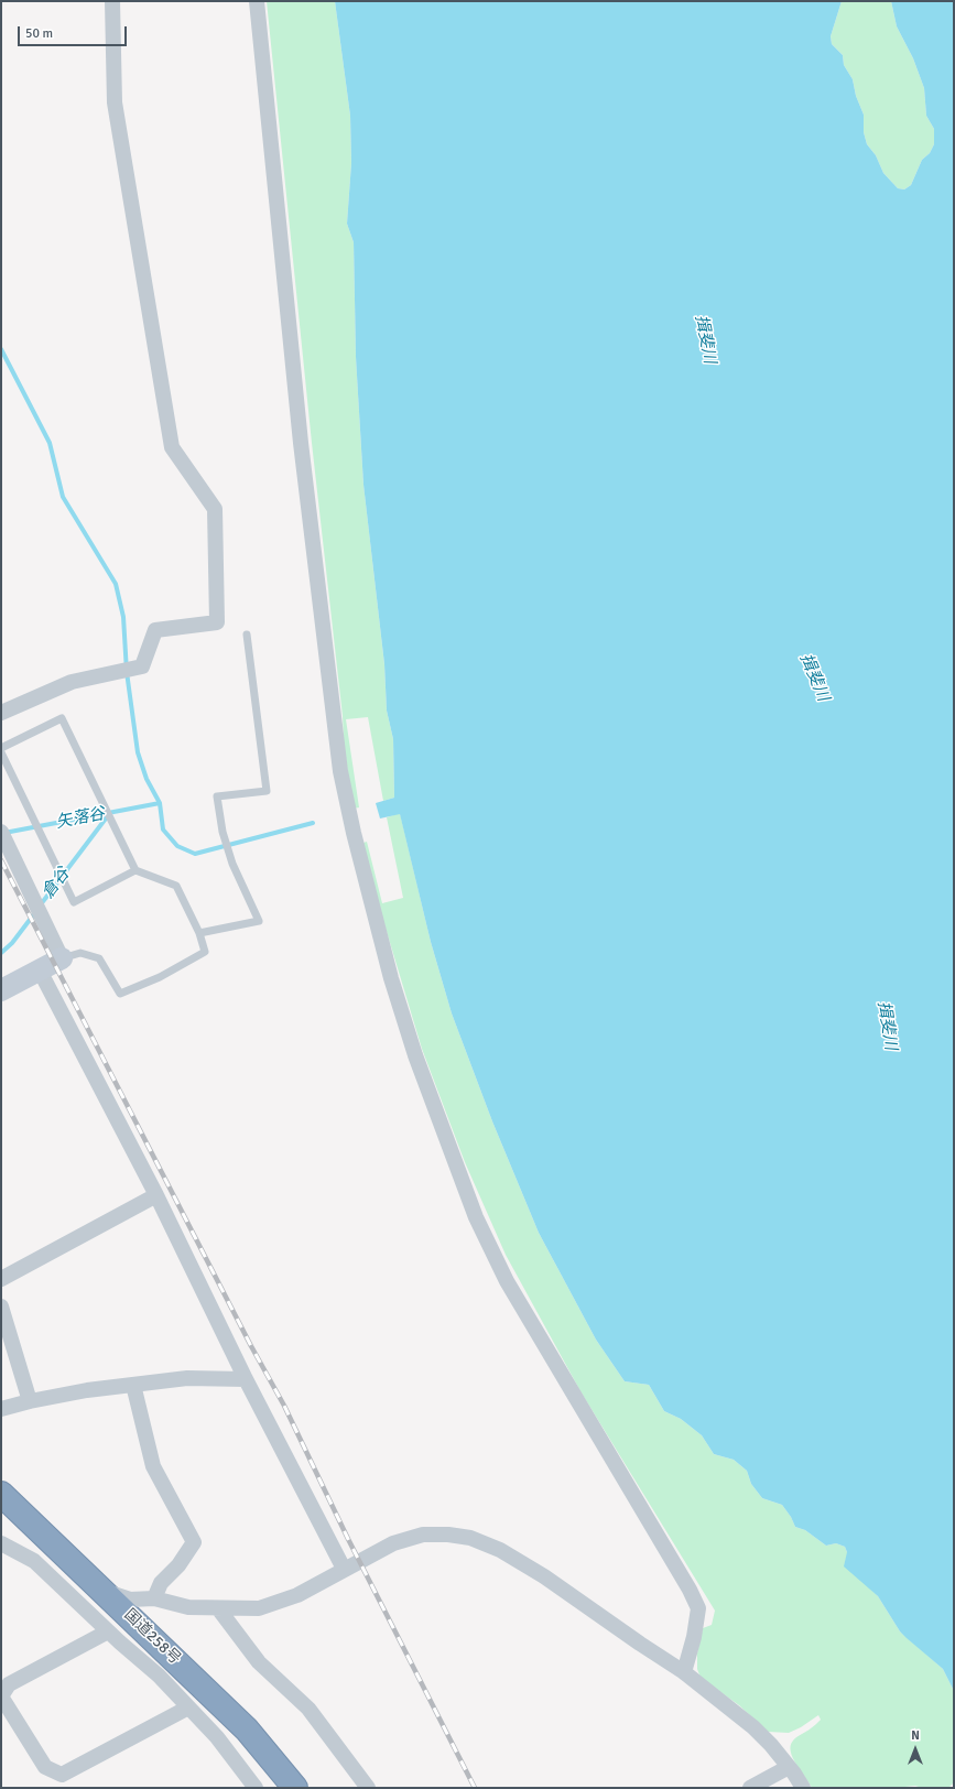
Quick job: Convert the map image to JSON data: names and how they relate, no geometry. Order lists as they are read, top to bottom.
{
  "streets": {
    "highway": ["国道258号"]
  },
  "water": ["揖斐川", "矢落谷", "倉谷"],
  "scale_bar": "50 m",
  "north": "top"
}
